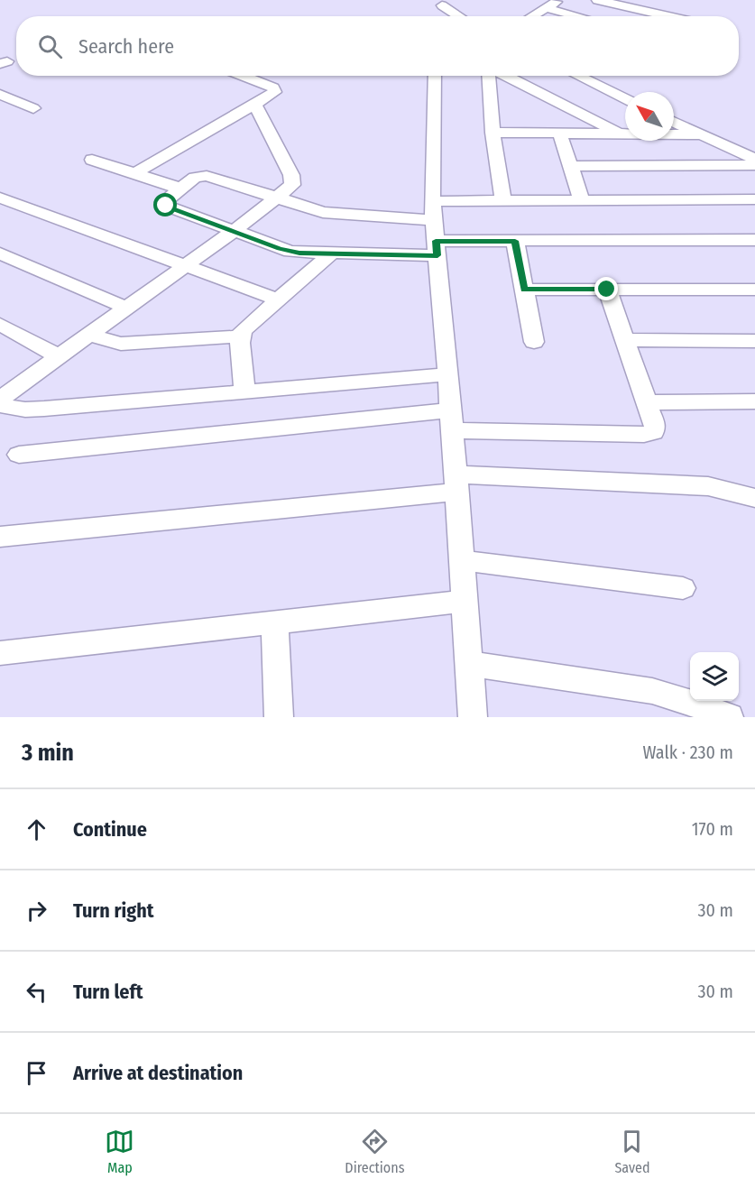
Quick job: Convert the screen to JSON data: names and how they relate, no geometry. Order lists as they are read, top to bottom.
{
  "north": "top left",
  "page": {
    "search": "Search here",
    "heading": ["3 min", "Walk · 230 m"],
    "list": [
      ["Continue", "170 m"],
      ["Turn right", "30 m"],
      ["Turn left", "30 m"],
      "Arrive at destination"
    ],
    "nav": ["Map", "Directions", "Saved"]
  }
}
